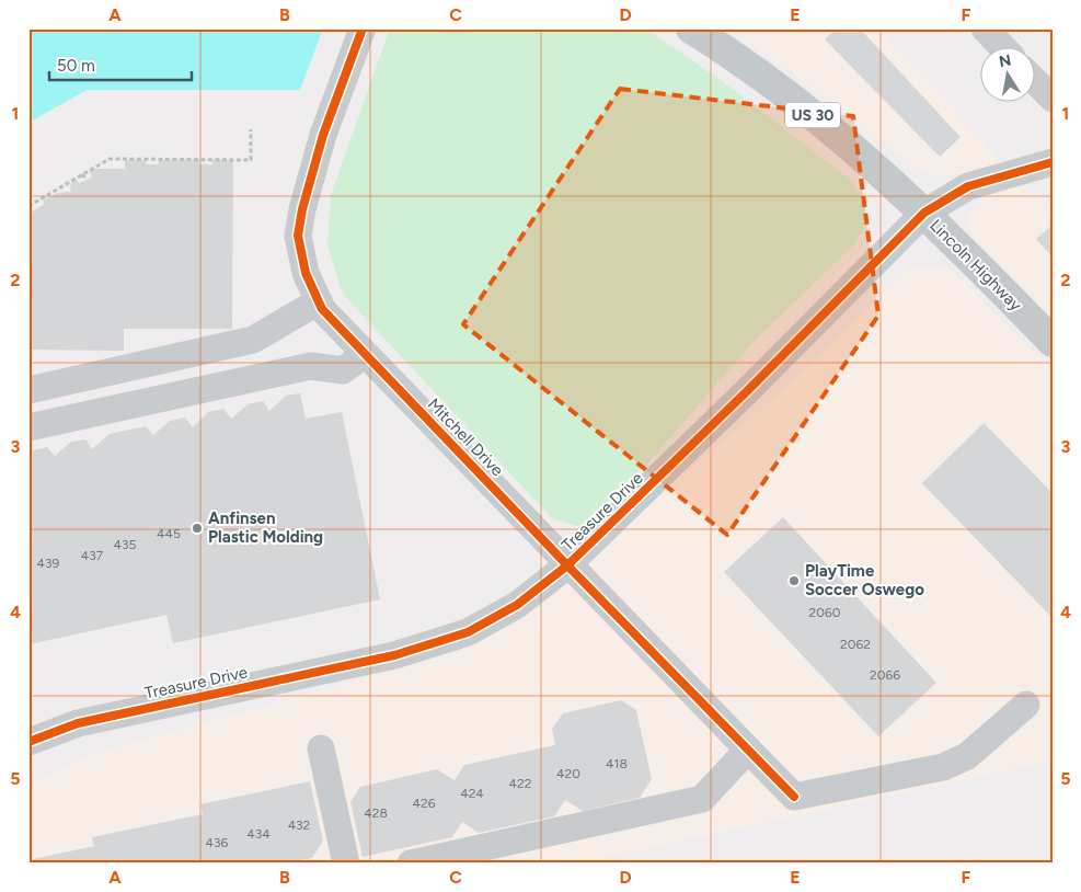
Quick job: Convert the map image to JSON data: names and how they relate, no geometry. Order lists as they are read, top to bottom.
{
  "streets": {
    "main road": ["US 30", "Lincoln Highway"],
    "street": ["Mitchell Drive", "Treasure Drive"]
  },
  "crossings": [
    ["Lincoln Highway", "Treasure Drive"],
    ["Mitchell Drive", "Treasure Drive"]
  ],
  "places": ["Anfinsen Plastic Molding", "PlayTime Soccer Oswego"],
  "house_numbers": [
    "445",
    "435",
    "437",
    "439",
    "2060",
    "2062",
    "2066",
    "418",
    "420",
    "422",
    "424",
    "426",
    "428",
    "432",
    "434",
    "436"
  ],
  "scale_bar": "50 m",
  "north": "top",
  "grid": {
    "columns": [
      "A",
      "B",
      "C",
      "D",
      "E",
      "F"
    ],
    "rows": [
      "1",
      "2",
      "3",
      "4",
      "5"
    ]
  }
}
